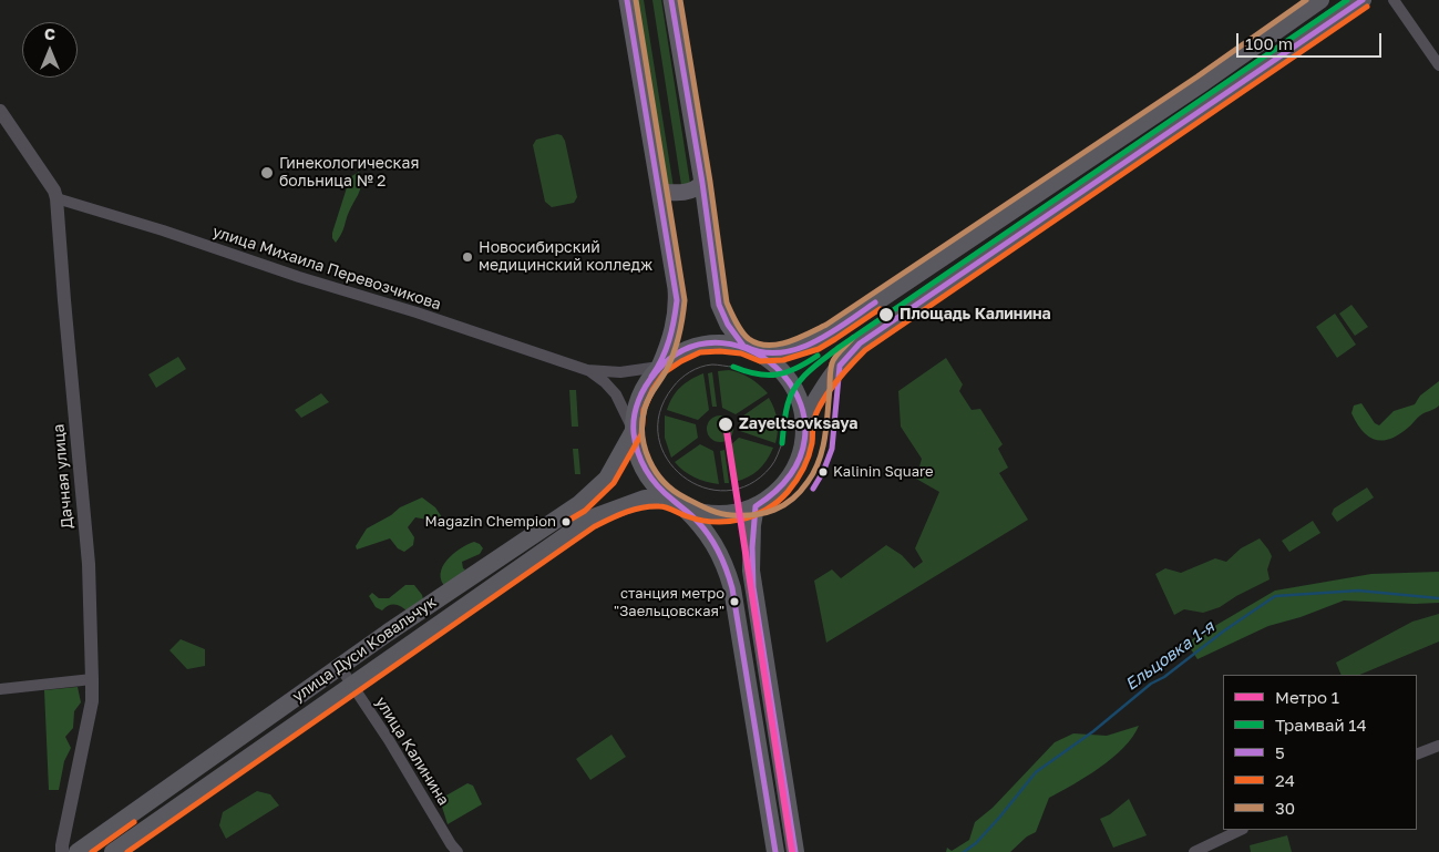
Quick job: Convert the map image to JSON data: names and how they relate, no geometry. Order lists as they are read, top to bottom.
{
  "streets": {
    "main road": ["улица Дуси Ковальчук"],
    "street": ["улица Михаила Перевозчикова", "Дачная улица", "улица Калинина"]
  },
  "crossings": [
    ["улица Михаила Перевозчикова", "Дачная улица"],
    ["улица Дуси Ковальчук", "улица Калинина"]
  ],
  "water": ["Ельцовка 1-я"],
  "places": [
    "Гинекологическая больница № 2",
    "Новосибирский медицинский колледж",
    "Площадь Калинина",
    "Zayeltsovksaya",
    "Kalinin Square",
    "Magazin Chempion",
    "станция метро \"Заельцовская\""
  ],
  "lines": [
    "tram line 14",
    "transit line 5",
    "transit line 30",
    "transit line 24",
    "metro line 1"
  ],
  "legend": [
    "Метро 1",
    "Трамвай 14",
    "5",
    "24",
    "30"
  ],
  "scale_bar": "100 m",
  "north": "top"
}
